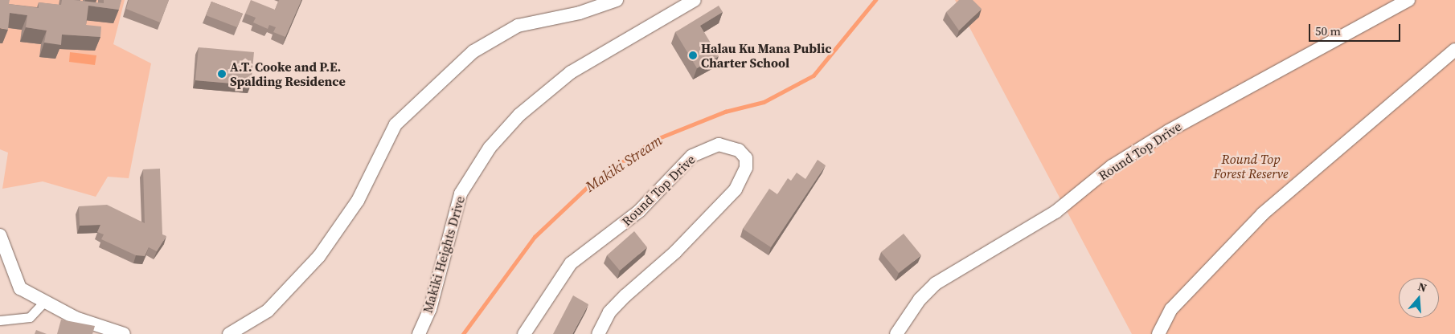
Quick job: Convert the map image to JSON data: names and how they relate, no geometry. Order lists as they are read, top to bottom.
{
  "streets": {
    "street": ["Round Top Drive", "Makiki Heights Drive"]
  },
  "water": ["Makiki Stream"],
  "parks": ["Round Top Forest Reserve"],
  "places": ["Halau Ku Mana Public Charter School", "A.T. Cooke and P.E. Spalding Residence"],
  "scale_bar": "50 m",
  "north": "top"
}
